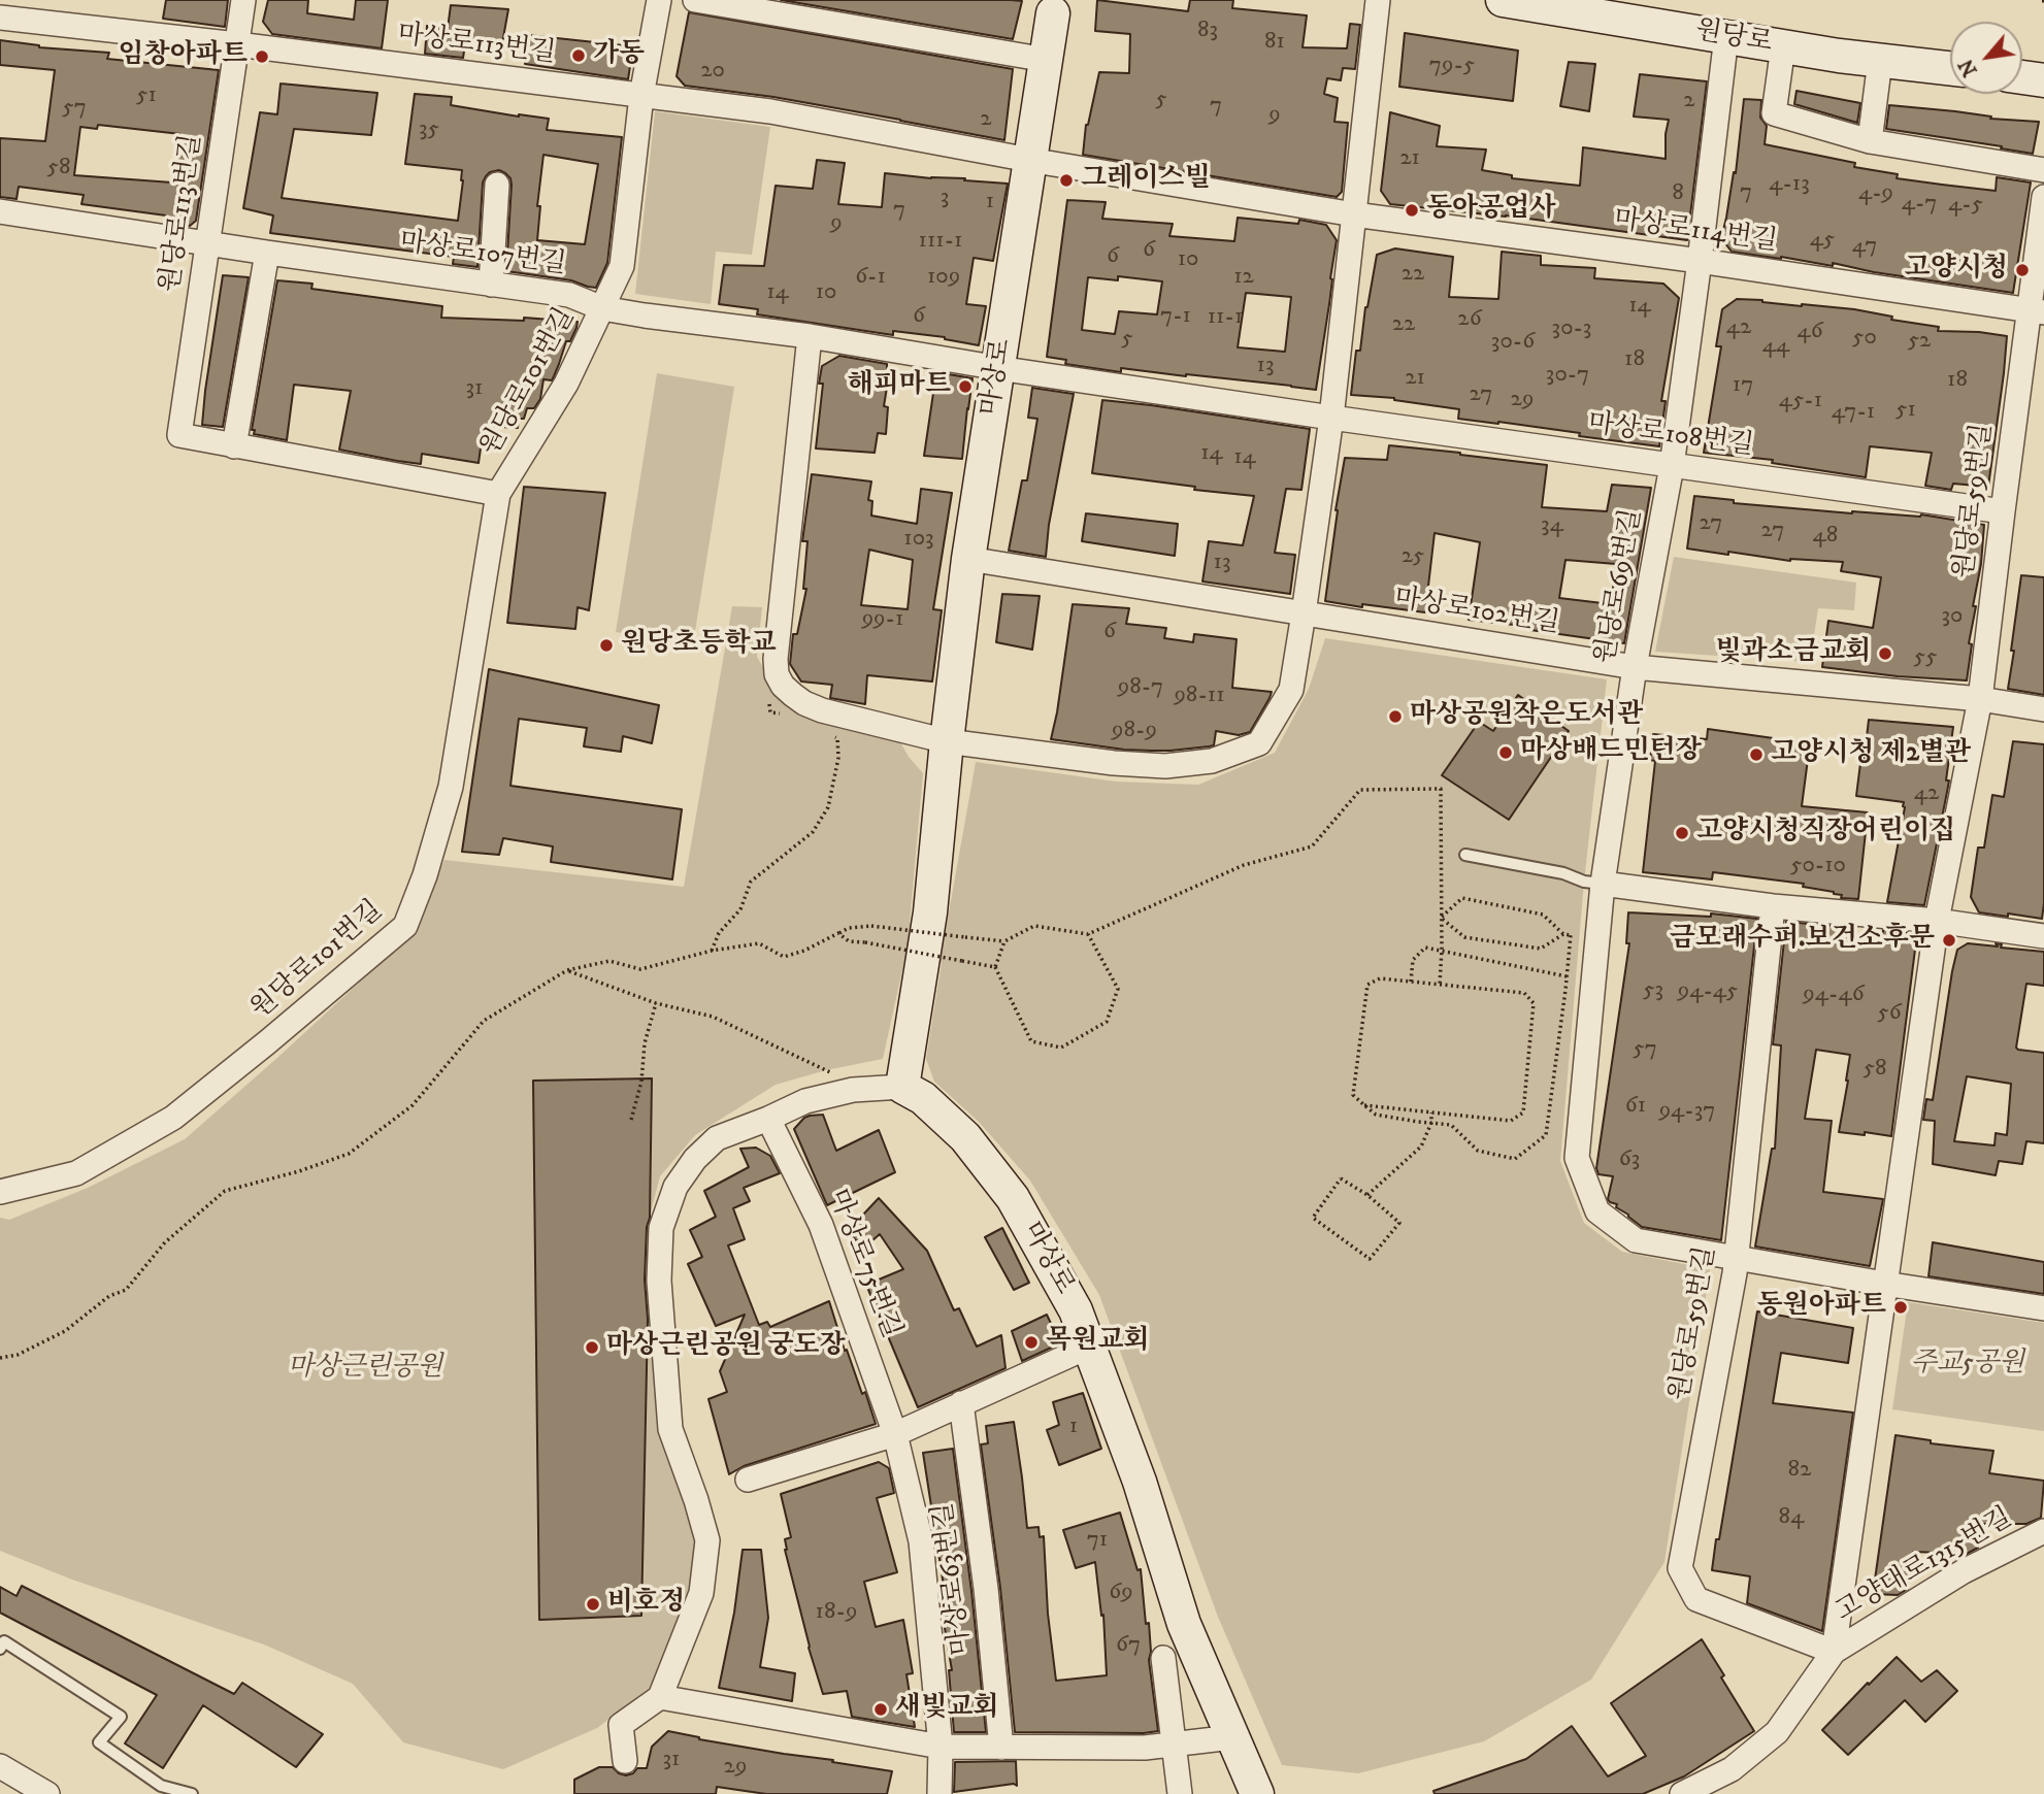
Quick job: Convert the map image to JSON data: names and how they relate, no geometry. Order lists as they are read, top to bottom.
{
  "streets": {
    "street": [
      "원당로",
      "마상로113번길",
      "원당로113번길",
      "마상로114번길",
      "마상로107번길",
      "마상로",
      "원당로101번길",
      "마상로108번길",
      "원당로59번길",
      "원당로69번길",
      "마상로102번길",
      "마상로75번길",
      "고양대로1315번길",
      "마상로63번길"
    ]
  },
  "crossings": [
    ["원당로", "원당로69번길"],
    ["마상로113번길", "원당로113번길"],
    ["마상로113번길", "마상로114번길"],
    ["마상로113번길", "마상로"],
    ["마상로113번길", "원당로101번길"],
    ["원당로113번길", "마상로107번길"],
    ["원당로113번길", "원당로101번길"],
    ["마상로114번길", "마상로"],
    ["마상로114번길", "원당로59번길"],
    ["마상로114번길", "원당로69번길"],
    ["마상로107번길", "마상로"],
    ["마상로107번길", "원당로101번길"],
    ["마상로107번길", "마상로108번길"],
    ["마상로", "마상로108번길"],
    ["마상로", "마상로102번길"],
    ["마상로108번길", "원당로59번길"],
    ["마상로108번길", "원당로69번길"],
    ["원당로59번길", "원당로69번길"],
    ["원당로59번길", "마상로102번길"],
    ["원당로59번길", "고양대로1315번길"],
    ["원당로69번길", "마상로102번길"],
    ["마상로75번길", "마상로63번길"]
  ],
  "parks": ["주교5공원", "마상근린공원"],
  "places": [
    "가동",
    "임창아파트",
    "그레이스빌",
    "동아공업사",
    "고양시청",
    "해피마트",
    "원당초등학교",
    "빛과소금교회",
    "마상공원작은도서관",
    "마상배드민턴장",
    "고양시청 제2별관",
    "고양시청직장어린이집",
    "금모래수퍼.보건소후문",
    "동원아파트",
    "목원교회",
    "마상근린공원 궁도장",
    "비호정",
    "새빛교회"
  ],
  "house_numbers": [
    "83",
    "81",
    "79-5",
    "20",
    "51",
    "5",
    "2",
    "7",
    "57",
    "9",
    "2",
    "35",
    "21",
    "58",
    "4-13",
    "7",
    "8",
    "4-9",
    "3",
    "1",
    "4-7",
    "4-5",
    "7",
    "9",
    "45",
    "111-1",
    "47",
    "6",
    "6",
    "10",
    "22",
    "6-1",
    "109",
    "12",
    "14",
    "10",
    "14",
    "6",
    "7-1",
    "11-1",
    "26",
    "22",
    "42",
    "30-3",
    "46",
    "50",
    "5",
    "52",
    "30-6",
    "44",
    "18",
    "13",
    "30-7",
    "21",
    "18",
    "17",
    "31",
    "27",
    "29",
    "45-1",
    "51",
    "47-1",
    "14",
    "14",
    "27",
    "34",
    "27",
    "48",
    "103",
    "25",
    "13",
    "30",
    "99-1",
    "6",
    "55",
    "98-7",
    "98-11",
    "98-9",
    "42",
    "50-10",
    "53",
    "94-45",
    "94-46",
    "56",
    "57",
    "58",
    "61",
    "94-37",
    "63",
    "1",
    "82",
    "84",
    "71",
    "69",
    "18-9",
    "67",
    "31",
    "29"
  ],
  "north": "bottom left"
}
